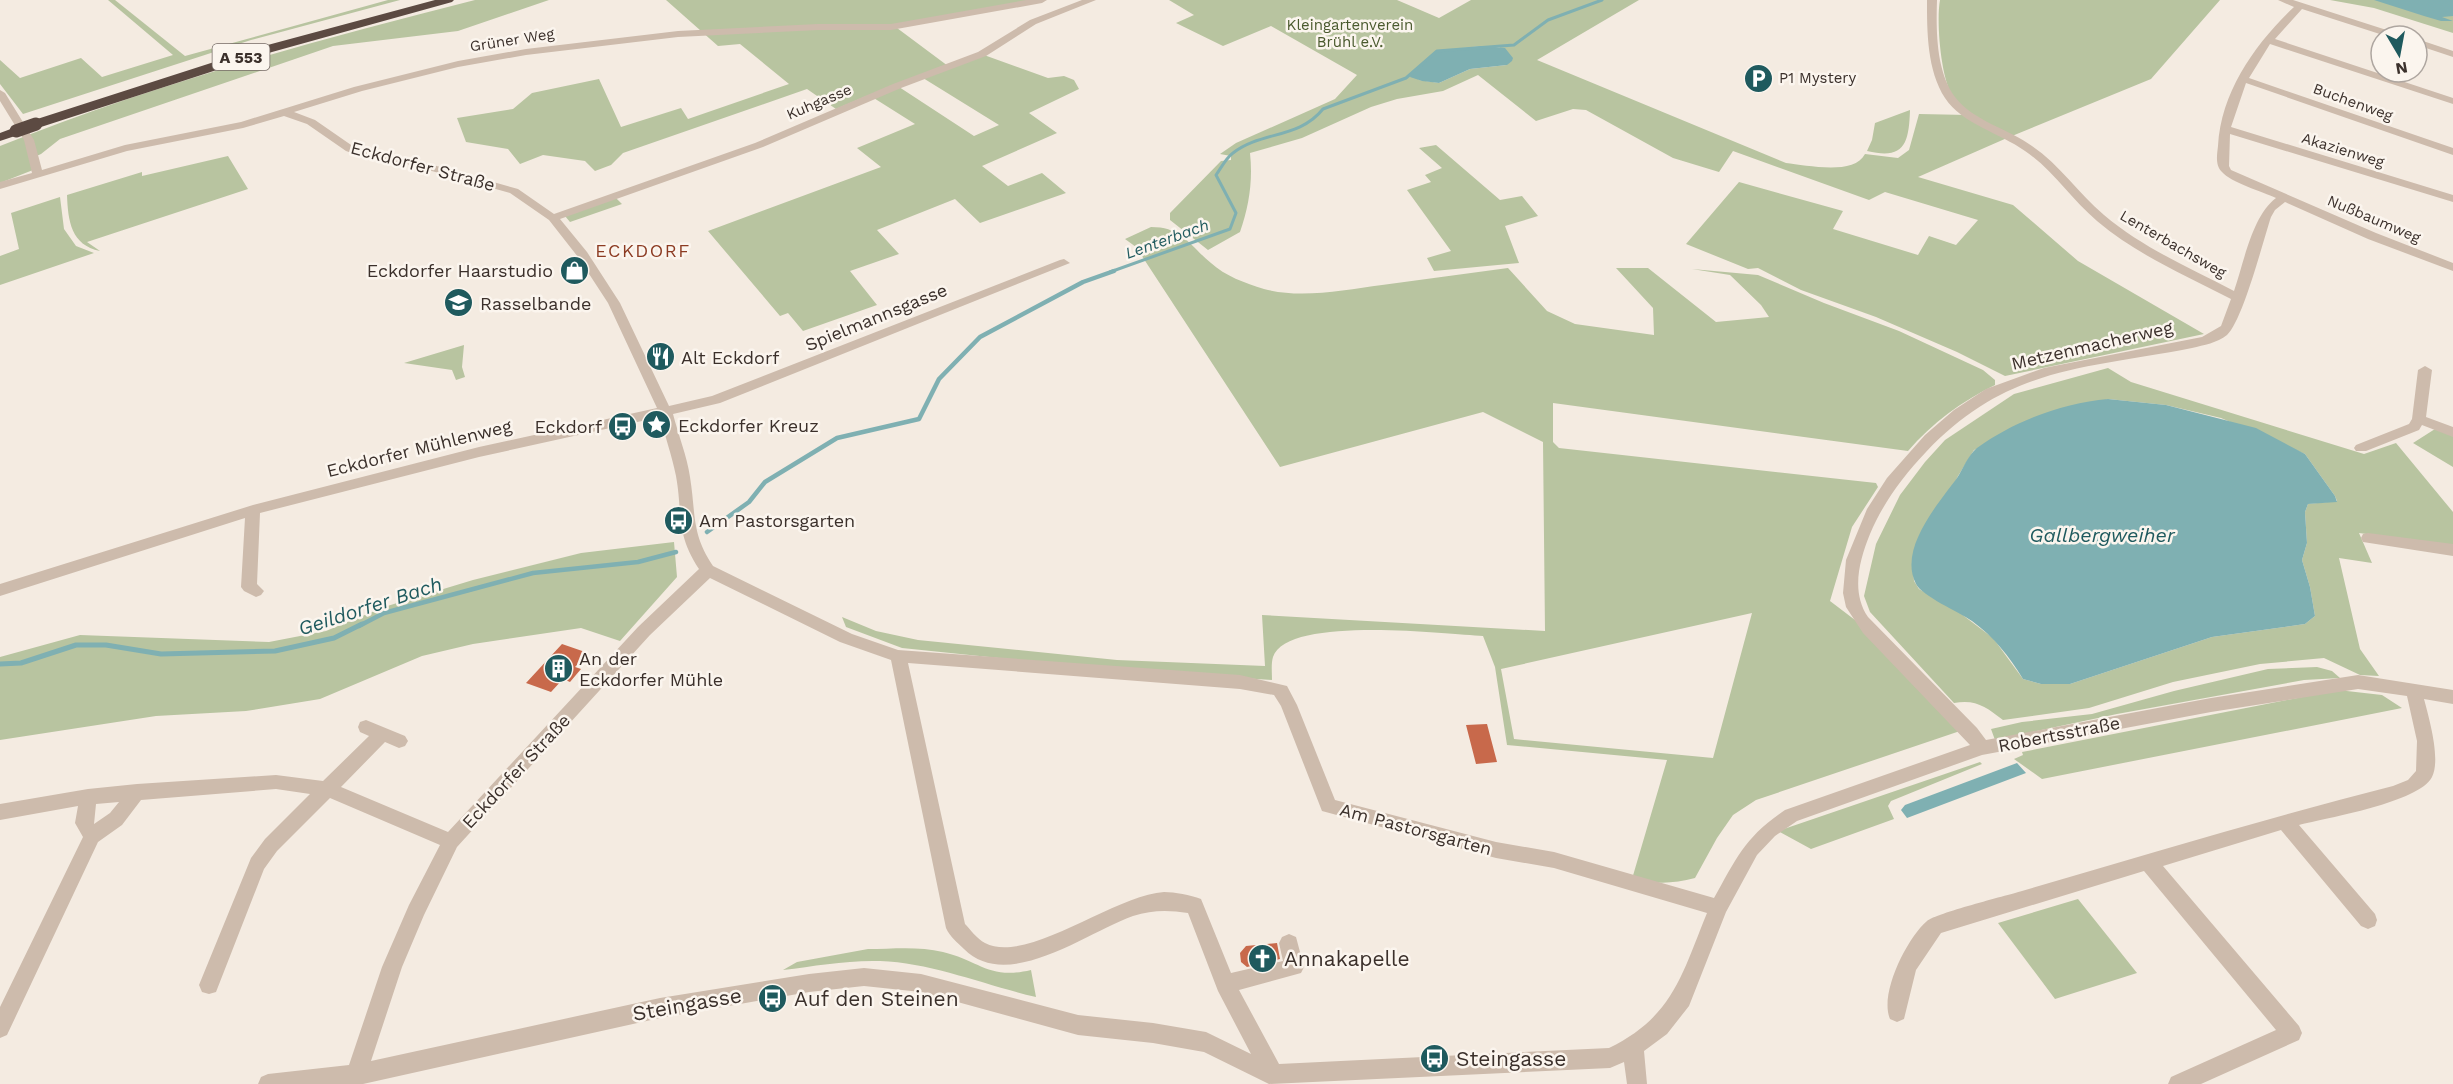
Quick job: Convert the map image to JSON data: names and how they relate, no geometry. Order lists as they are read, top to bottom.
{
  "streets": {
    "highway": ["A 553"],
    "street": [
      "Grüner Weg",
      "Kuhgasse",
      "Buchenweg",
      "Akazienweg",
      "Eckdorfer Straße",
      "Nußbaumweg",
      "Lenterbachsweg",
      "Spielmannsgasse",
      "Metzenmacherweg",
      "Eckdorfer Mühlenweg",
      "Robertsstraße",
      "Am Pastorsgarten",
      "Steingasse"
    ]
  },
  "crossings": [
    ["Grüner Weg", "Eckdorfer Straße"],
    ["Kuhgasse", "Eckdorfer Straße"],
    ["Eckdorfer Straße", "Spielmannsgasse"],
    ["Eckdorfer Straße", "Eckdorfer Mühlenweg"],
    ["Eckdorfer Straße", "Steingasse"],
    ["Nußbaumweg", "Metzenmacherweg"],
    ["Lenterbachsweg", "Metzenmacherweg"],
    ["Spielmannsgasse", "Eckdorfer Mühlenweg"],
    ["Metzenmacherweg", "Robertsstraße"],
    ["Robertsstraße", "Am Pastorsgarten"],
    ["Robertsstraße", "Steingasse"]
  ],
  "districts": ["ECKDORF"],
  "water": ["Lenterbach", "Gallbergweiher", "Geildorfer Bach"],
  "parks": ["Kleingartenverein Brühl e.V."],
  "places": {
    "parking": ["P1 Mystery"],
    "shop": ["Eckdorfer Haarstudio"],
    "school or university": ["Rasselbande"],
    "restaurant": ["Alt Eckdorf"],
    "place": ["Eckdorfer Kreuz"],
    "bus stop": [
      "Eckdorf",
      "Am Pastorsgarten",
      "Auf den Steinen",
      "Steingasse"
    ],
    "building": ["An der Eckdorfer Mühle"],
    "church": ["Annakapelle"]
  },
  "north": "bottom"
}
